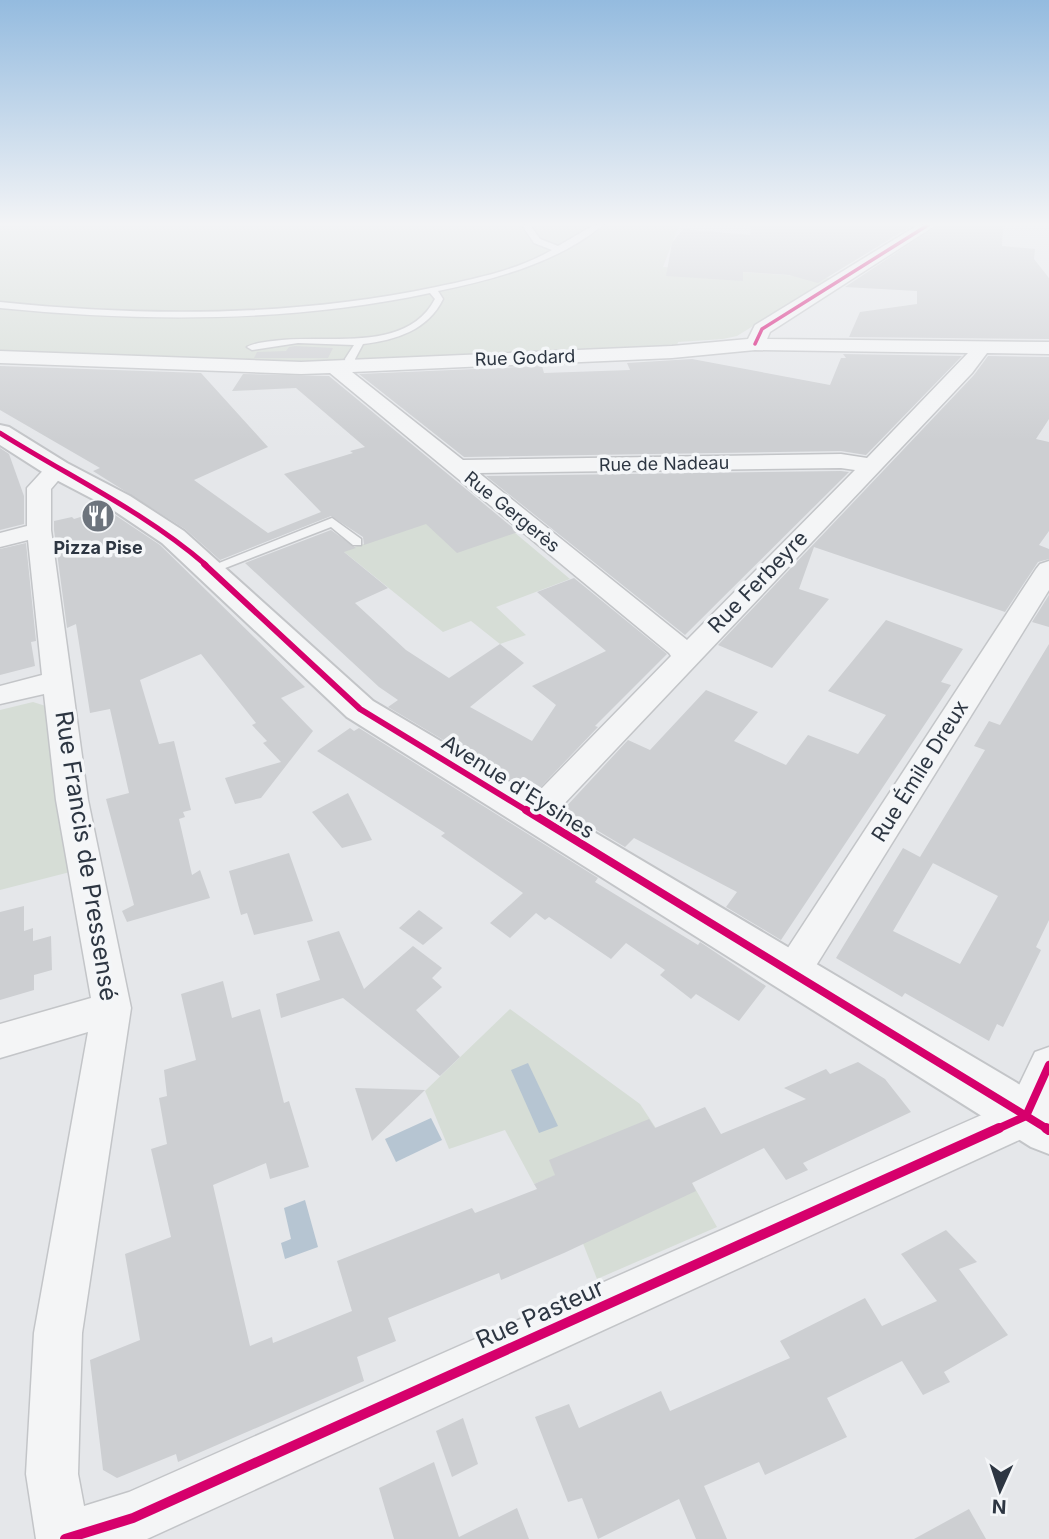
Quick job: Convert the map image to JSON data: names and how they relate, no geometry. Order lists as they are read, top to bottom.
{
  "streets": {
    "street": [
      "Rue Godard",
      "Rue de Nadeau",
      "Rue Gergerès",
      "Rue Ferbeyre",
      "Rue Émile Dreux",
      "Avenue d'Eysines",
      "Rue Francis de Pressensé",
      "Rue Pasteur"
    ]
  },
  "crossings": [
    ["Rue Godard", "Rue Gergerès"],
    ["Rue Godard", "Rue Ferbeyre"],
    ["Rue de Nadeau", "Rue Gergerès"],
    ["Rue de Nadeau", "Rue Ferbeyre"],
    ["Rue Gergerès", "Rue Ferbeyre"],
    ["Rue Ferbeyre", "Avenue d'Eysines"],
    ["Rue Émile Dreux", "Avenue d'Eysines"],
    ["Avenue d'Eysines", "Rue Francis de Pressensé"],
    ["Avenue d'Eysines", "Rue Pasteur"],
    ["Rue Francis de Pressensé", "Rue Pasteur"]
  ],
  "places": {
    "restaurant": ["Pizza Pise"]
  },
  "north": "bottom"
}
